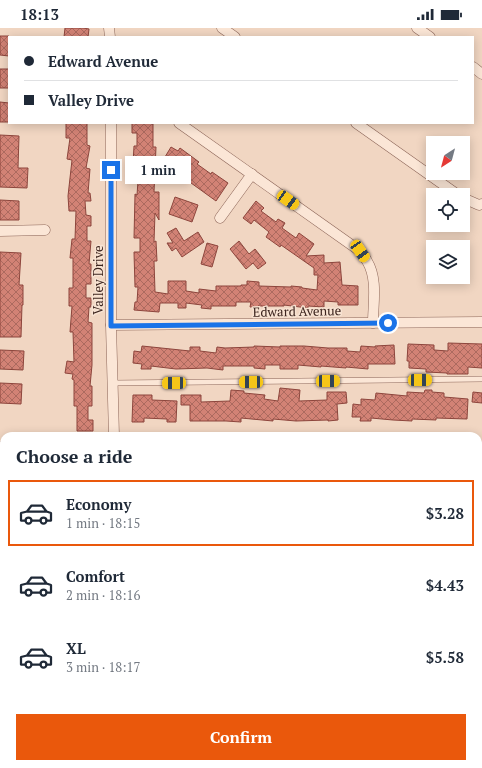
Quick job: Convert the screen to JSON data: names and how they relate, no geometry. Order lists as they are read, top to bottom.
{
  "streets": {
    "street": ["Valley Drive", "Edward Avenue"]
  },
  "crossings": [
    ["Valley Drive", "Edward Avenue"]
  ],
  "north": "bottom left",
  "page": {
    "status": "18:13",
    "banner": ["Edward Avenue", "Valley Drive"],
    "bubble": "1 min",
    "heading": "Choose a ride",
    "list": [
      {
        "name": "Economy",
        "note": "1 min · 18:15",
        "value": "$3.28"
      },
      {
        "name": "Comfort",
        "note": "2 min · 18:16",
        "value": "$4.43"
      },
      {
        "name": "XL",
        "note": "3 min · 18:17",
        "value": "$5.58"
      }
    ],
    "buttons": "Confirm"
  }
}
